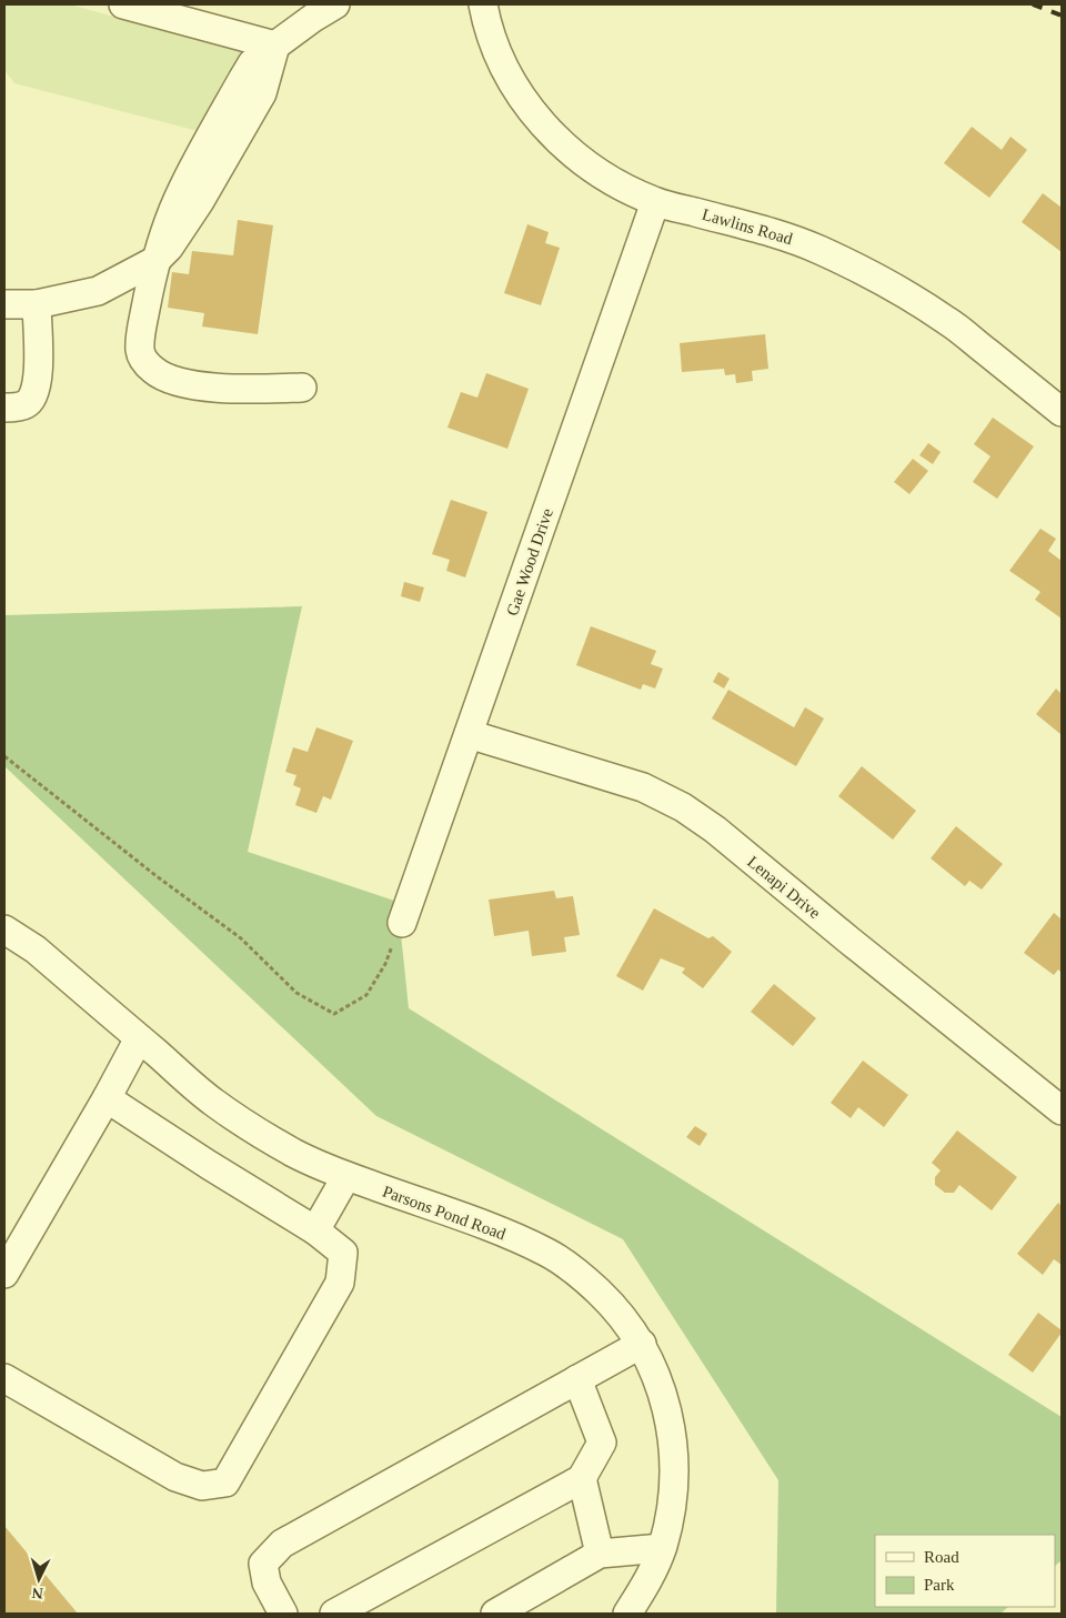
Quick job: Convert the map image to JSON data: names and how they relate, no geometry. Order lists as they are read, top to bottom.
{
  "streets": {
    "street": [
      "Lawlins Road",
      "Gae Wood Drive",
      "Lenapi Drive",
      "Parsons Pond Road"
    ]
  },
  "crossings": [
    ["Lawlins Road", "Gae Wood Drive"],
    ["Gae Wood Drive", "Lenapi Drive"]
  ],
  "legend": ["Road", "Park"],
  "north": "bottom"
}
